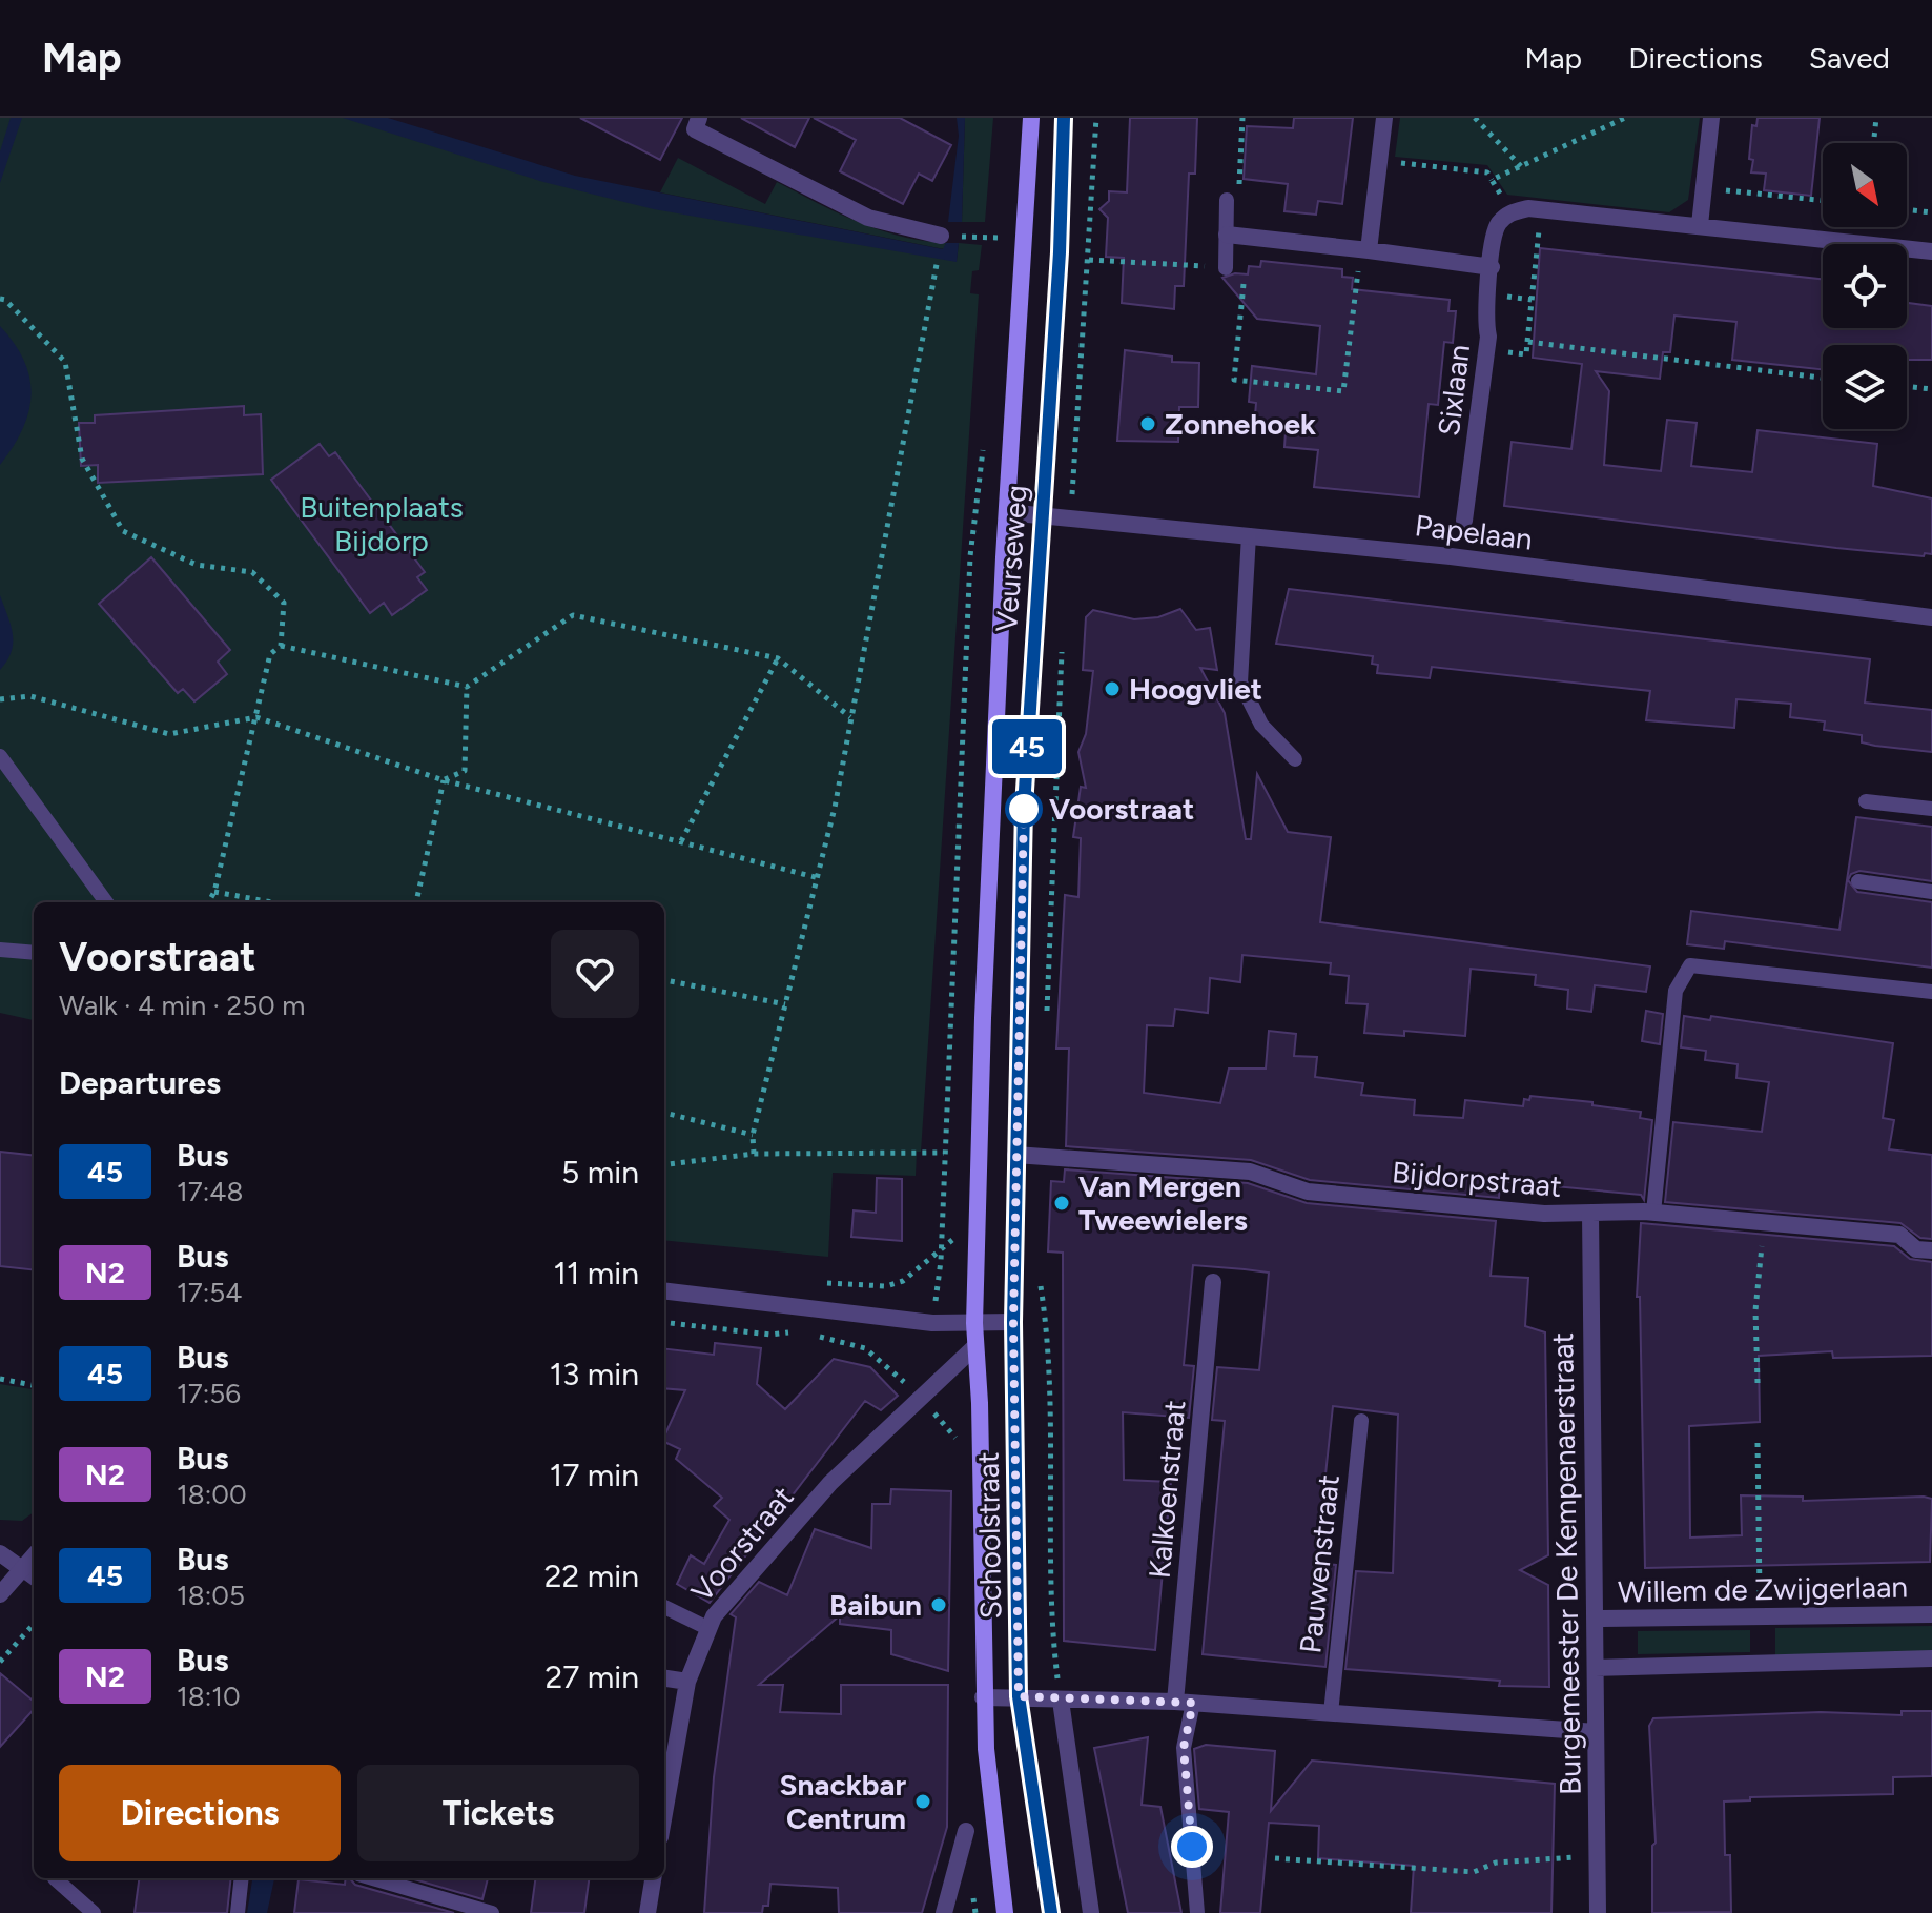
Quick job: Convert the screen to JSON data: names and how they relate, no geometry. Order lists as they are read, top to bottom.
{
  "streets": {
    "main road": ["Veurseweg", "Schoolstraat"],
    "street": [
      "Sixlaan",
      "Papelaan",
      "Bijdorpstraat",
      "Kalkoenstraat",
      "Voorstraat",
      "Burgemeester De Kempenaerstraat",
      "Willem de Zwijgerlaan"
    ],
    "lane": ["Pauwenstraat"]
  },
  "crossings": [
    ["Papelaan", "Veurseweg"],
    ["Veurseweg", "Bijdorpstraat"],
    ["Veurseweg", "Schoolstraat"],
    ["Bijdorpstraat", "Schoolstraat"],
    ["Bijdorpstraat", "Burgemeester De Kempenaerstraat"],
    ["Schoolstraat", "Voorstraat"],
    ["Burgemeester De Kempenaerstraat", "Willem de Zwijgerlaan"]
  ],
  "parks": ["Buitenplaats Bijdorp"],
  "places": [
    "Zonnehoek",
    "Hoogvliet",
    "Voorstraat",
    "Van Mergen Tweewielers",
    "Baibun",
    "Snackbar Centrum"
  ],
  "lines": ["bus line 45"],
  "north": "bottom right",
  "page": {
    "header": "Map",
    "nav": ["Map", "Directions", "Saved"],
    "on_map": "45",
    "heading": [
      ["Voorstraat", "Walk · 4 min · 250 m"],
      "Departures"
    ],
    "list": [
      {
        "mark": "45",
        "name": "Bus",
        "note": "17:48",
        "value": "5 min"
      },
      {
        "mark": "N2",
        "name": "Bus",
        "note": "17:54",
        "value": "11 min"
      },
      {
        "mark": "45",
        "name": "Bus",
        "note": "17:56",
        "value": "13 min"
      },
      {
        "mark": "N2",
        "name": "Bus",
        "note": "18:00",
        "value": "17 min"
      },
      {
        "mark": "45",
        "name": "Bus",
        "note": "18:05",
        "value": "22 min"
      },
      {
        "mark": "N2",
        "name": "Bus",
        "note": "18:10",
        "value": "27 min"
      }
    ],
    "buttons": ["Directions", "Tickets"]
  }
}
